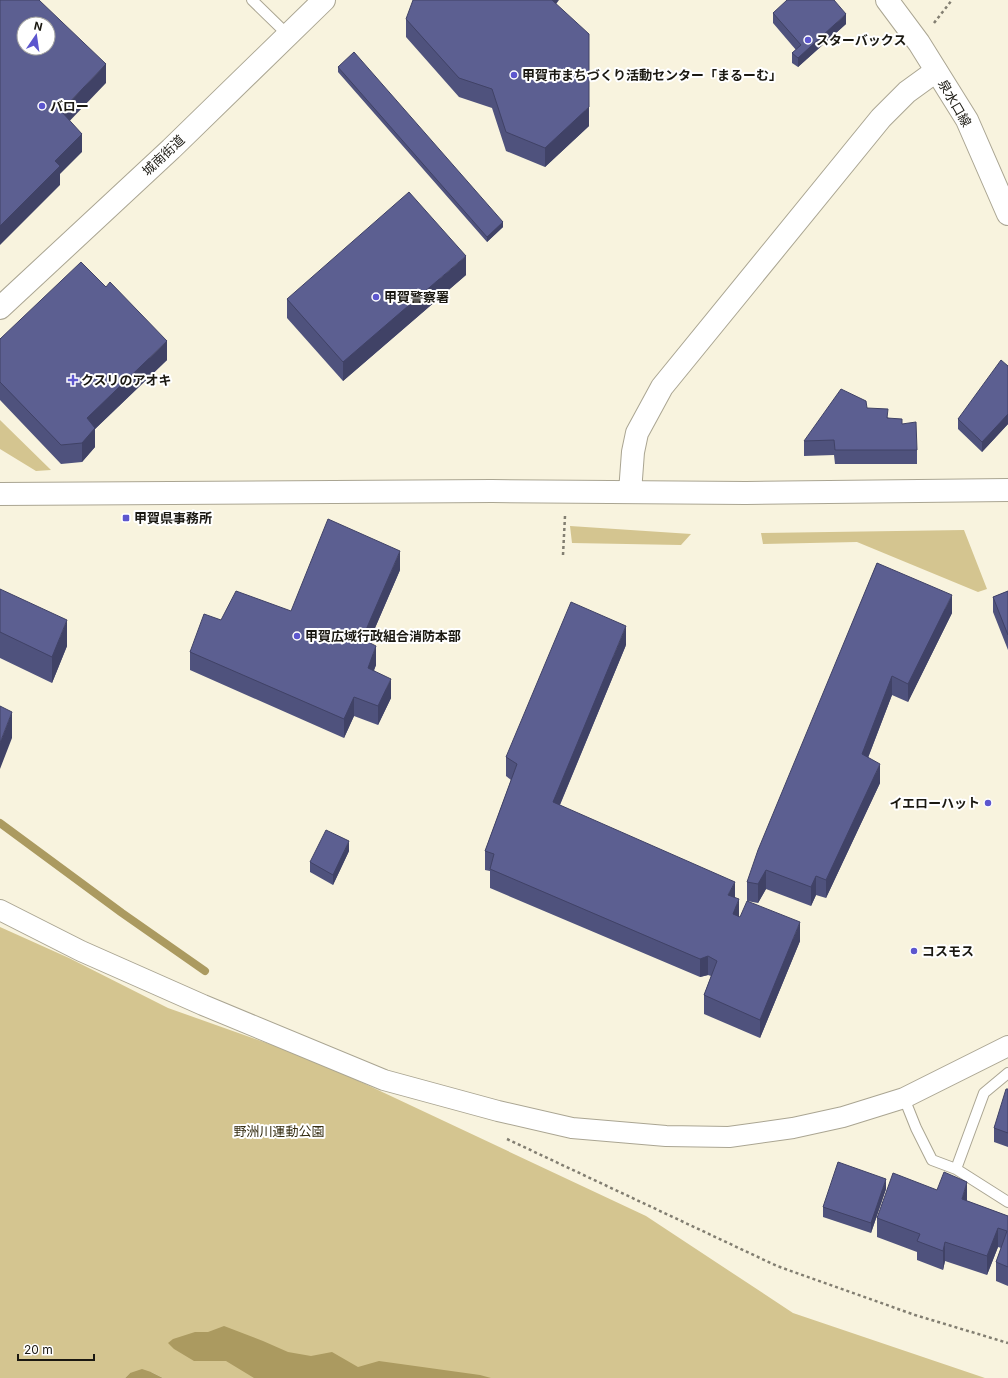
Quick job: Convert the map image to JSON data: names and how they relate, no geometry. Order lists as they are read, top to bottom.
{
  "streets": {
    "street": ["泉水口線", "城南街道"]
  },
  "parks": ["野洲川運動公園"],
  "places": {
    "other": [
      "スターバックス",
      "甲賀市まちづくり活動センター「まるーむ」",
      "バロー",
      "甲賀警察署",
      "甲賀広域行政組合消防本部",
      "イエローハット",
      "コスモス"
    ],
    "health": ["クスリのアオキ"],
    "transit": ["甲賀県事務所"]
  },
  "scale_bar": "20 m",
  "north": "top"
}
